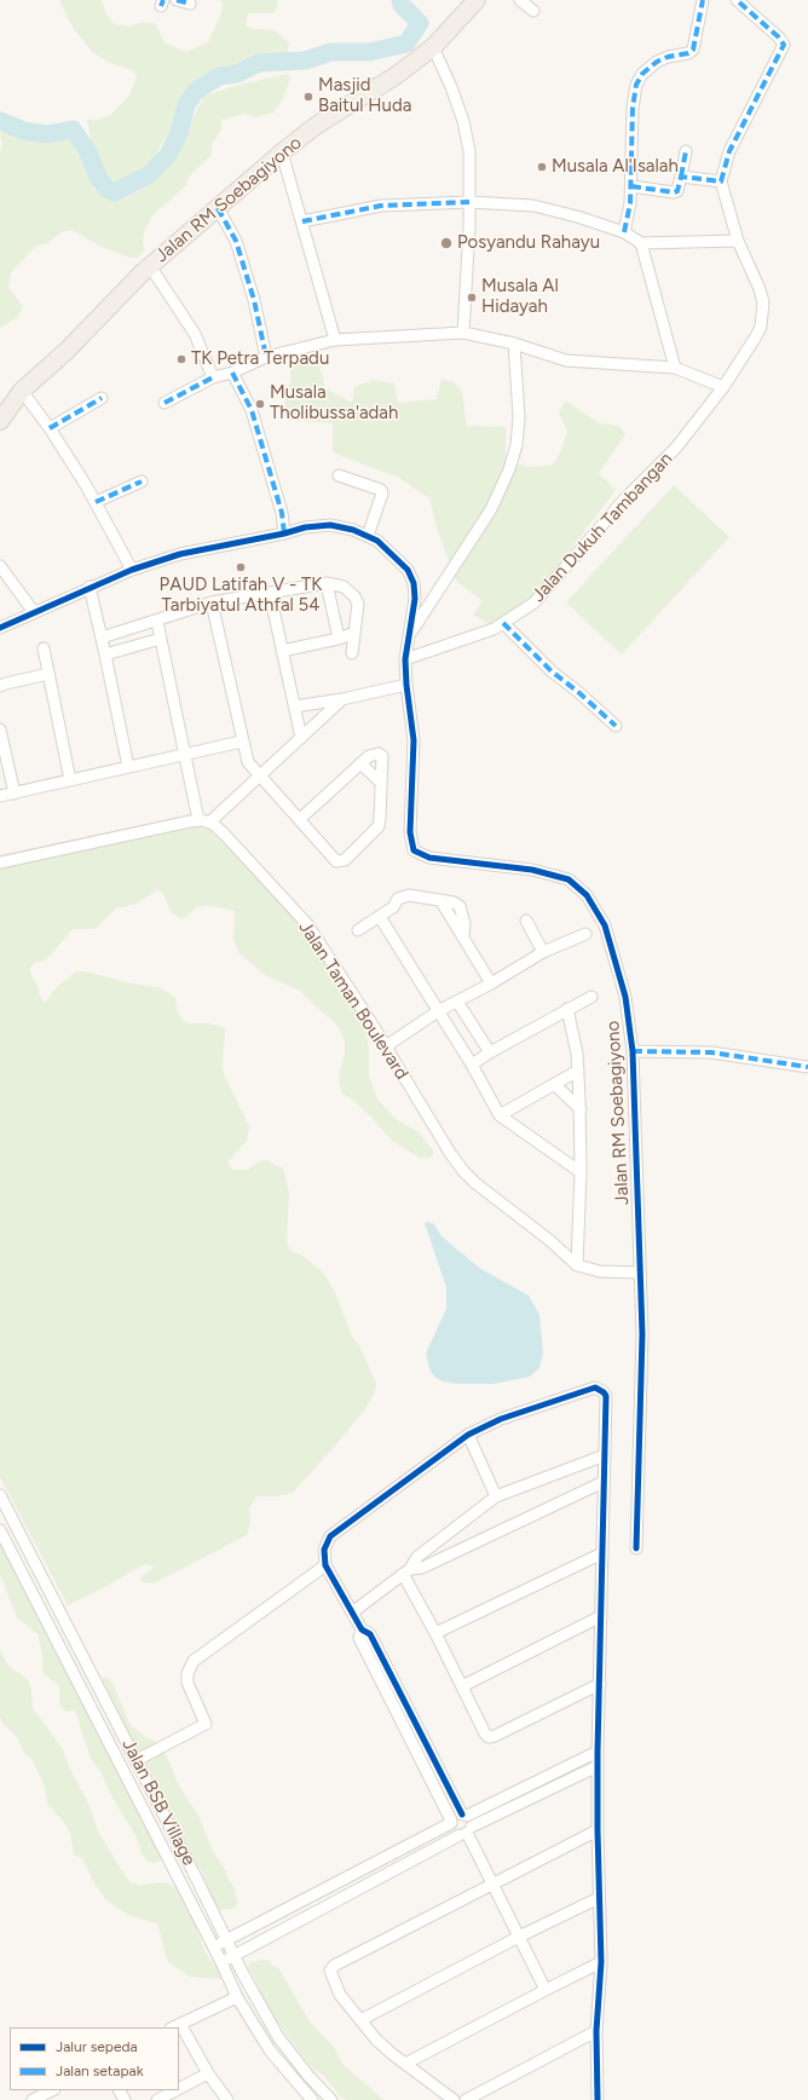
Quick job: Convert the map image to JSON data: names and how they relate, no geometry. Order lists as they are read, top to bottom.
{
  "streets": {
    "main road": ["Jalan RM Soebagiyono"],
    "street": ["Jalan Dukuh Tambangan", "Jalan Taman Boulevard", "Jalan BSB Village"]
  },
  "crossings": [
    ["Jalan RM Soebagiyono", "Jalan Dukuh Tambangan"],
    ["Jalan RM Soebagiyono", "Jalan Taman Boulevard"]
  ],
  "places": [
    "Masjid Baitul Huda",
    "Musala Al'Isalah",
    "Posyandu Rahayu",
    "Musala Al Hidayah",
    "TK Petra Terpadu",
    "Musala Tholibussa'adah",
    "PAUD Latifah V - TK Tarbiyatul Athfal 54"
  ],
  "legend": ["Jalur sepeda", "Jalan setapak"]
}
